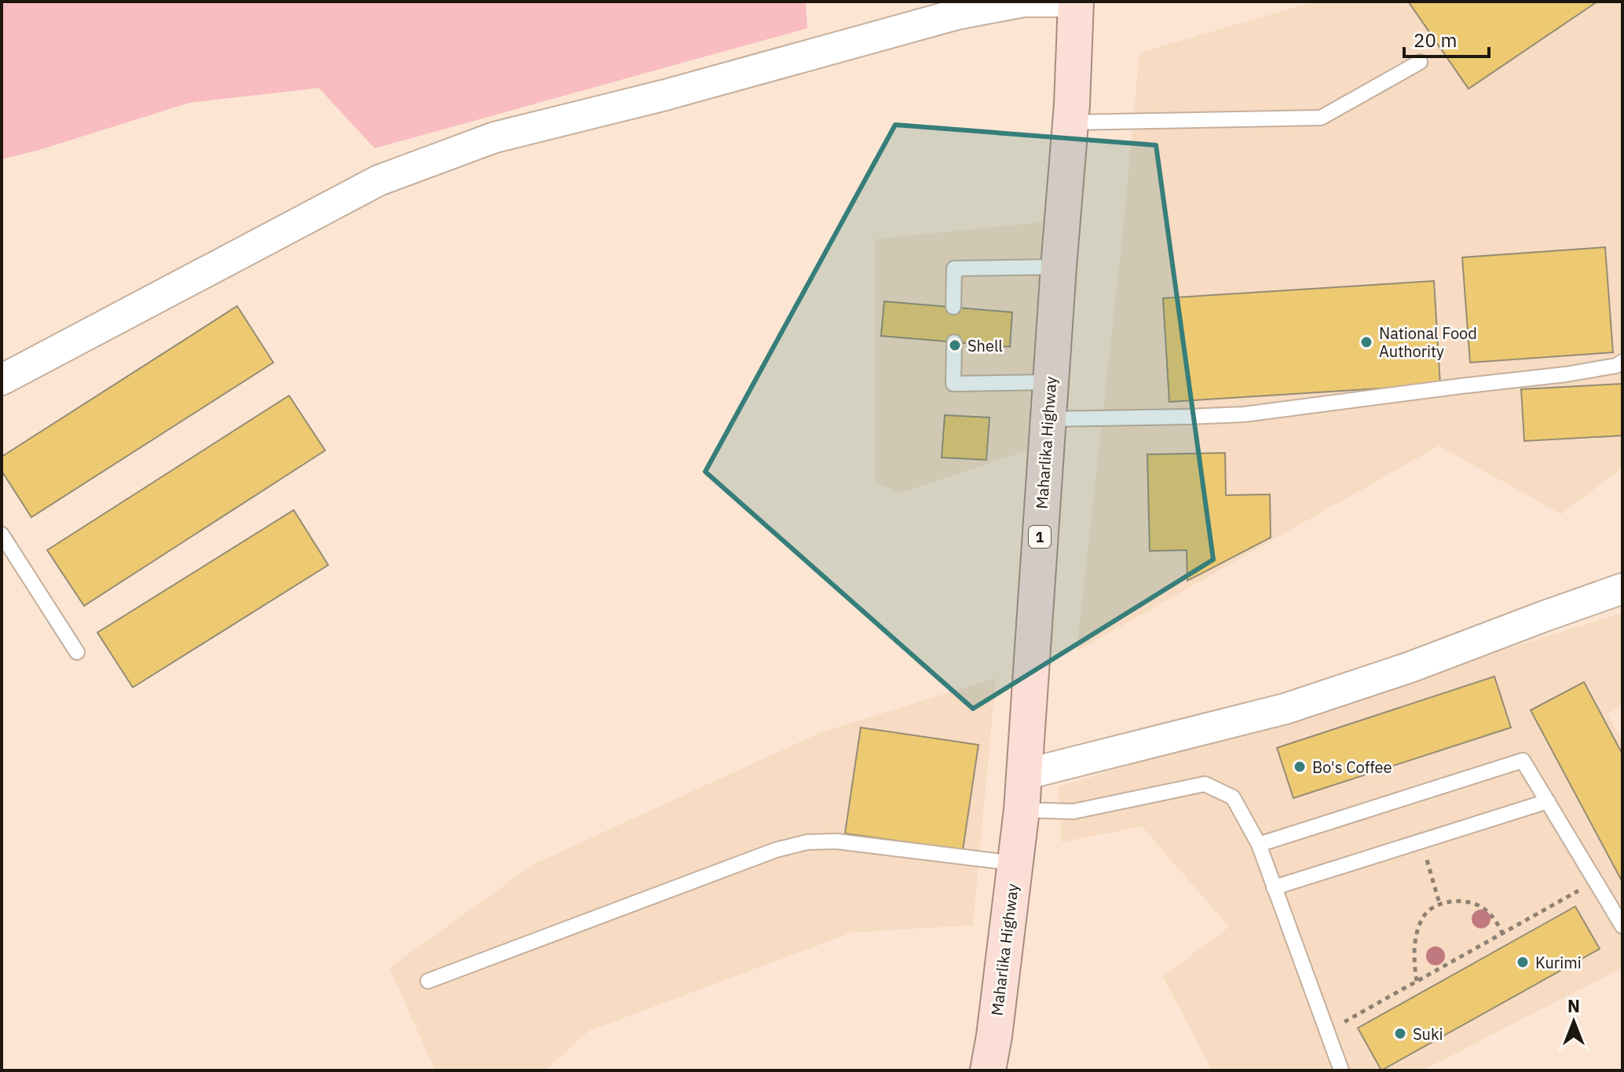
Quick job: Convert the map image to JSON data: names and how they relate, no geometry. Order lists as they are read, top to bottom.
{
  "streets": {
    "main road": ["Maharlika Highway", "1"]
  },
  "places": [
    "National Food Authority",
    "Shell",
    "Bo's Coffee",
    "Kurimi",
    "Suki"
  ],
  "scale_bar": "20 m",
  "north": "top"
}
